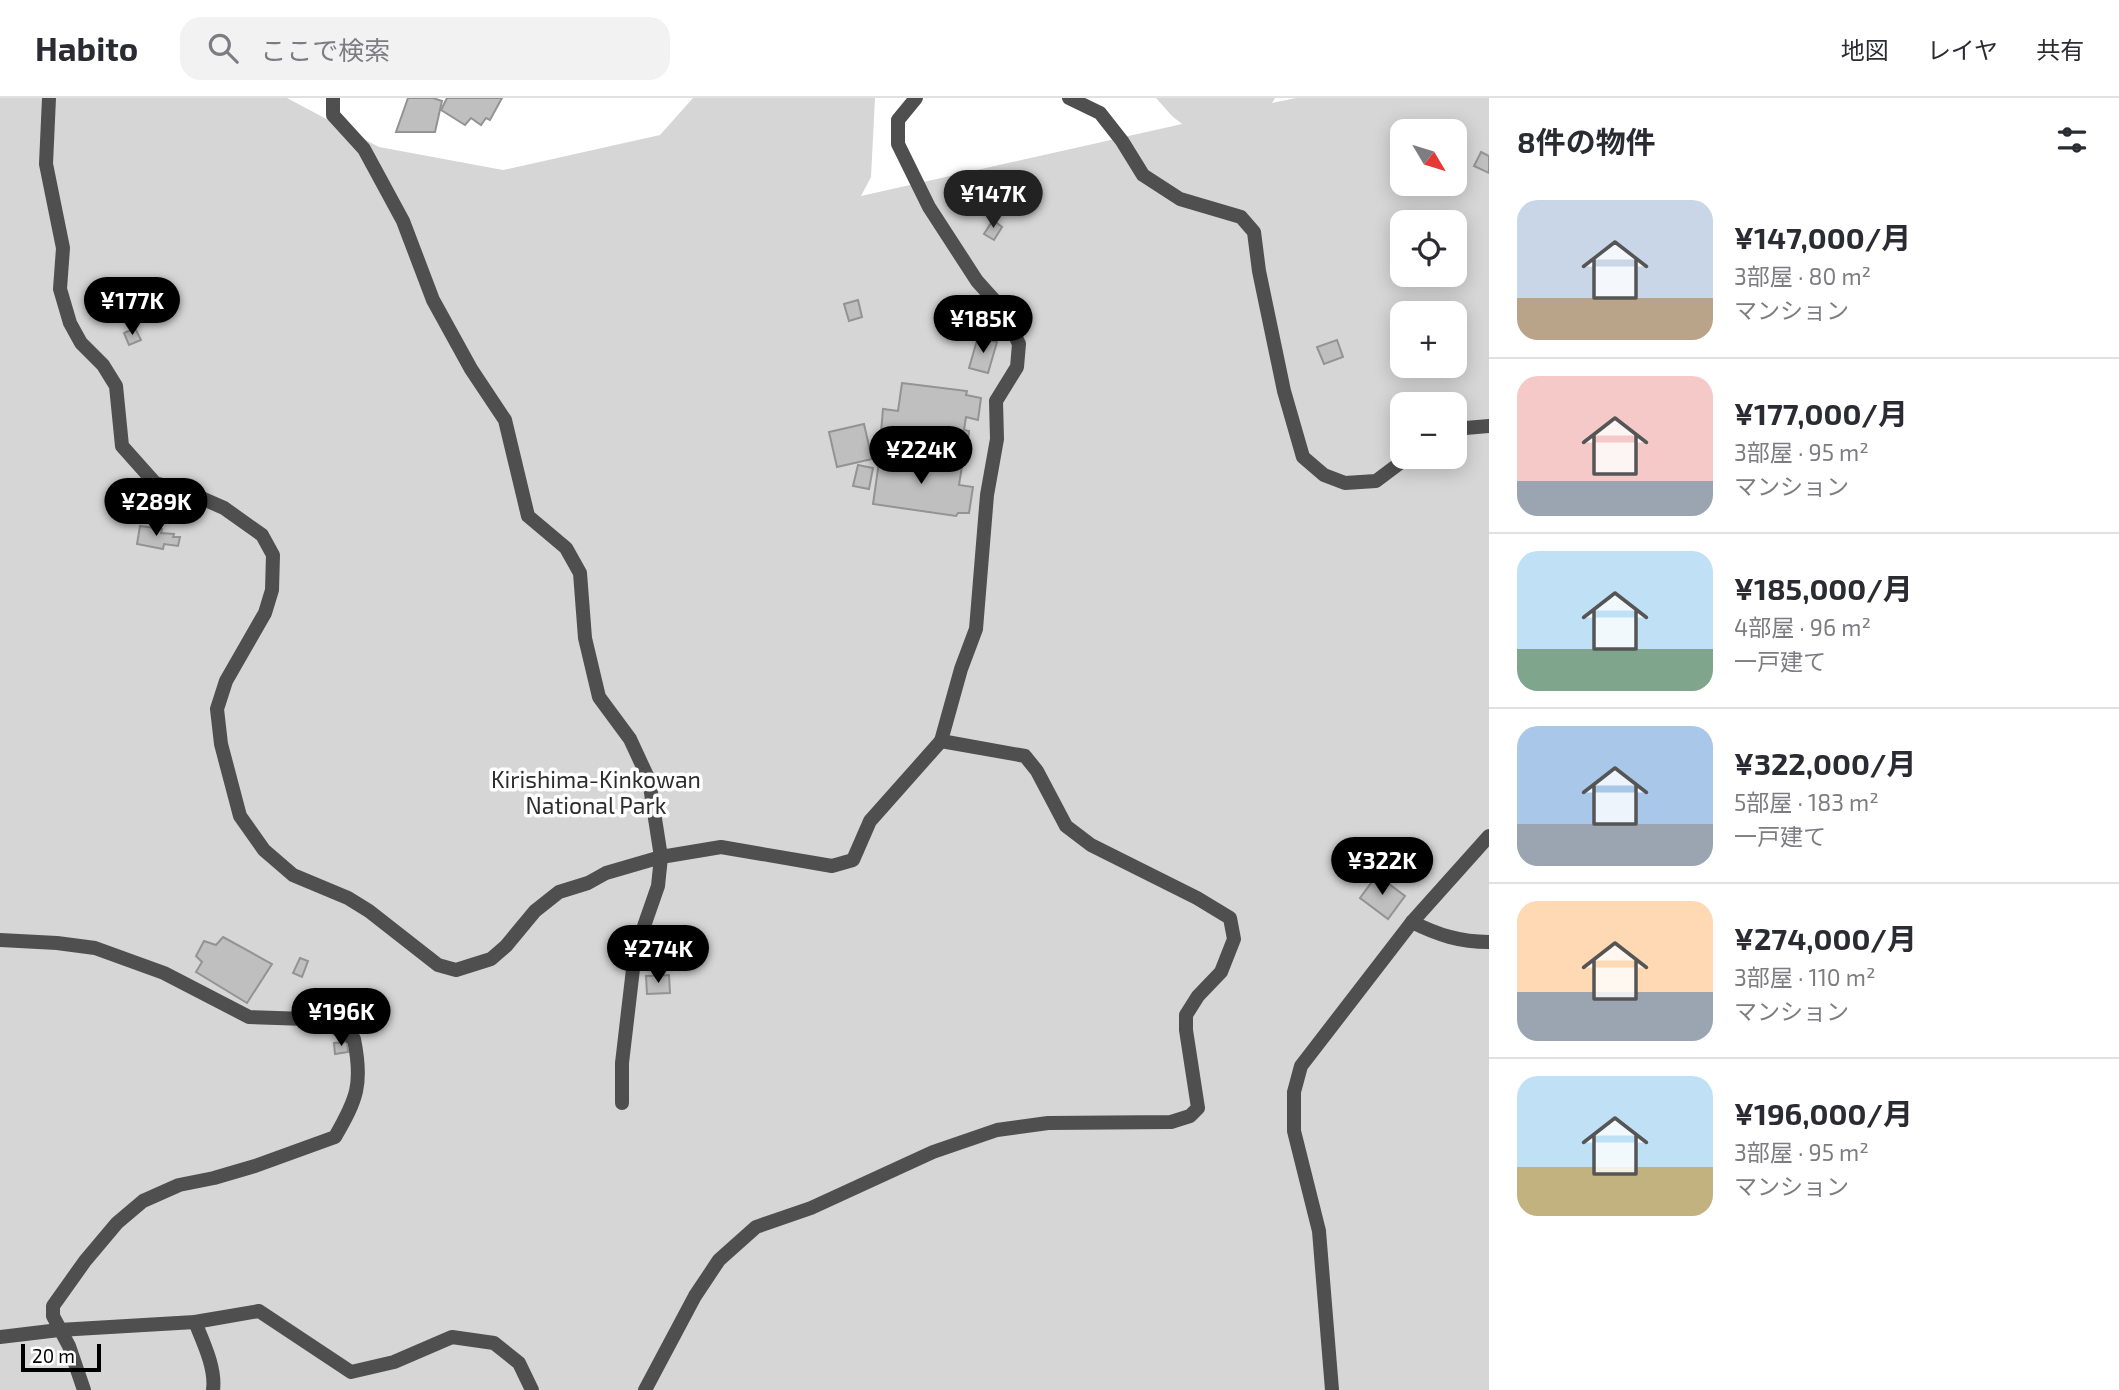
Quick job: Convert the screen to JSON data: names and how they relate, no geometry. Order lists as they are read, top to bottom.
{
  "parks": ["Kirishima-Kinkowan National Park"],
  "scale_bar": "20 m",
  "north": "bottom right",
  "page": {
    "header": "Habito",
    "search": "ここで検索",
    "nav": ["地図", "レイヤ", "共有"],
    "heading": "8件の物件",
    "map_buttons": ["+", "−"],
    "price": [
      "¥147K",
      "¥177K",
      "¥185K",
      "¥224K",
      "¥289K",
      "¥322K",
      "¥274K",
      "¥196K"
    ],
    "list": [
      {
        "name": "¥147,000/月",
        "note": "3部屋 · 80 m² · マンション"
      },
      {
        "name": "¥177,000/月",
        "note": "3部屋 · 95 m² · マンション"
      },
      {
        "name": "¥185,000/月",
        "note": "4部屋 · 96 m² · 一戸建て"
      },
      {
        "name": "¥322,000/月",
        "note": "5部屋 · 183 m² · 一戸建て"
      },
      {
        "name": "¥274,000/月",
        "note": "3部屋 · 110 m² · マンション"
      },
      {
        "name": "¥196,000/月",
        "note": "3部屋 · 95 m² · マンション"
      }
    ],
    "scale": "20 m"
  }
}
